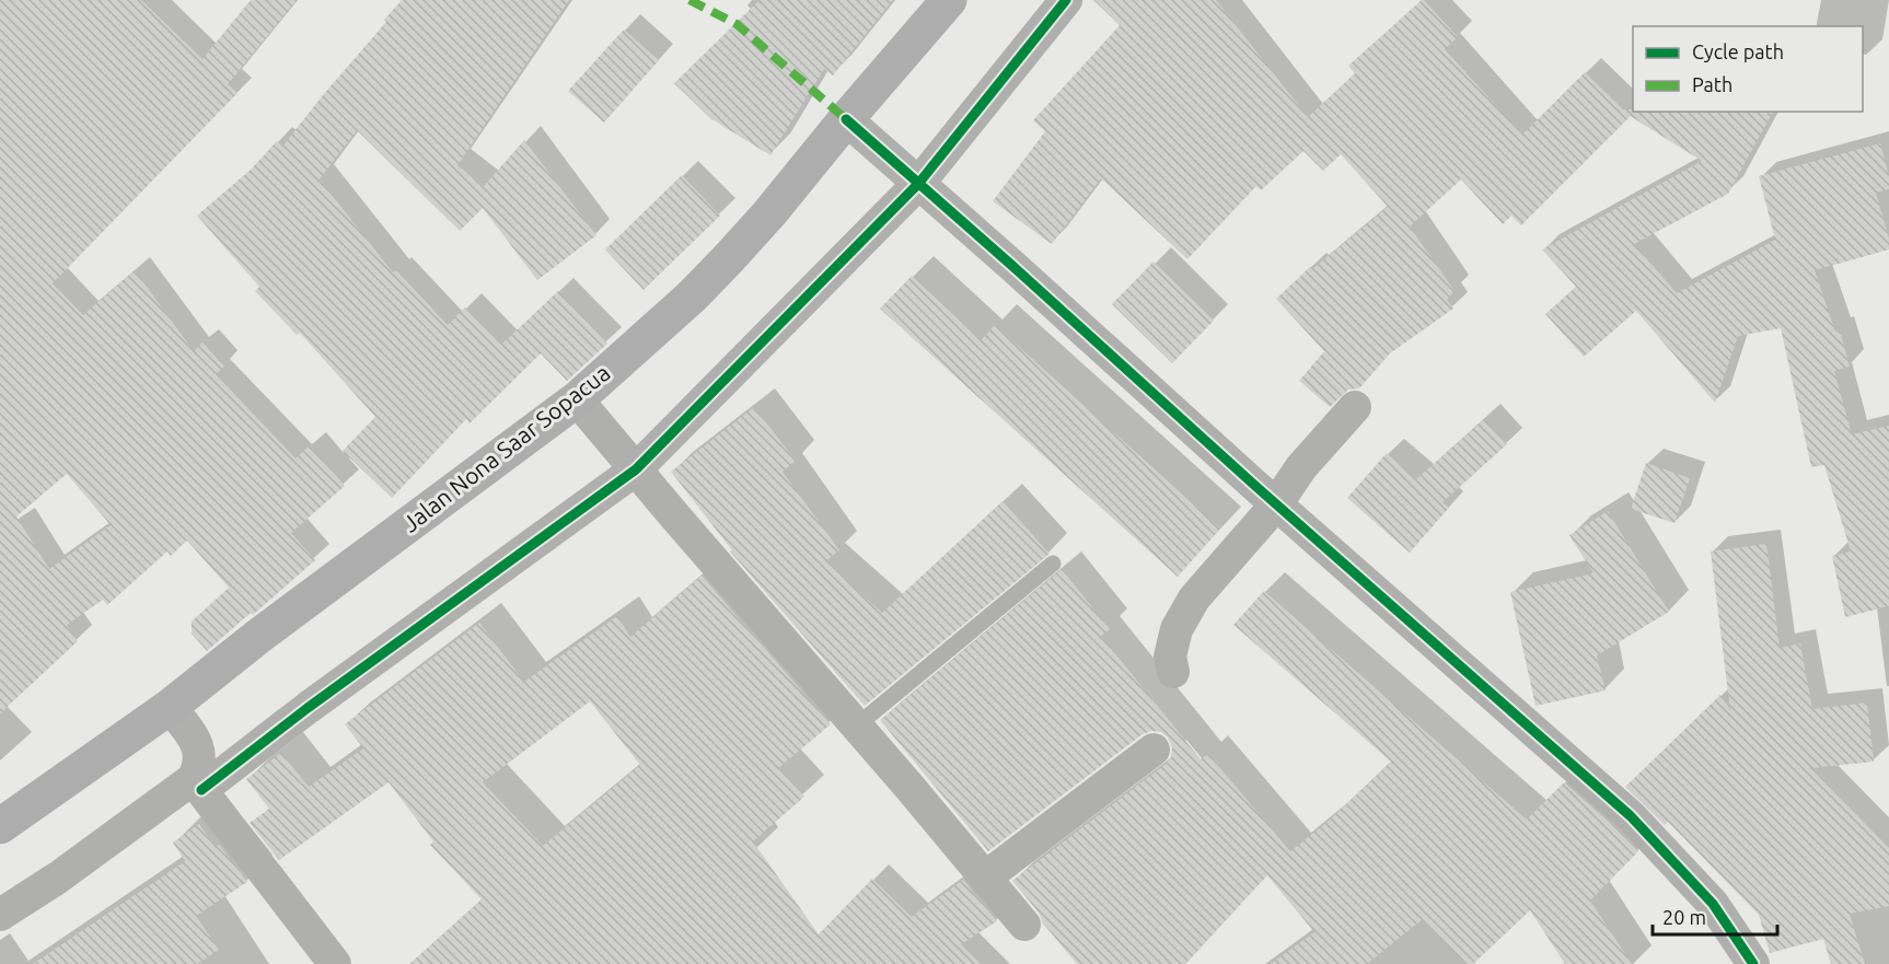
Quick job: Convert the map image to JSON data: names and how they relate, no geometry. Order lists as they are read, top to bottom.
{
  "streets": {
    "main road": ["Jalan Nona Saar Sopacua"]
  },
  "legend": ["Cycle path", "Path"],
  "scale_bar": "20 m"
}
